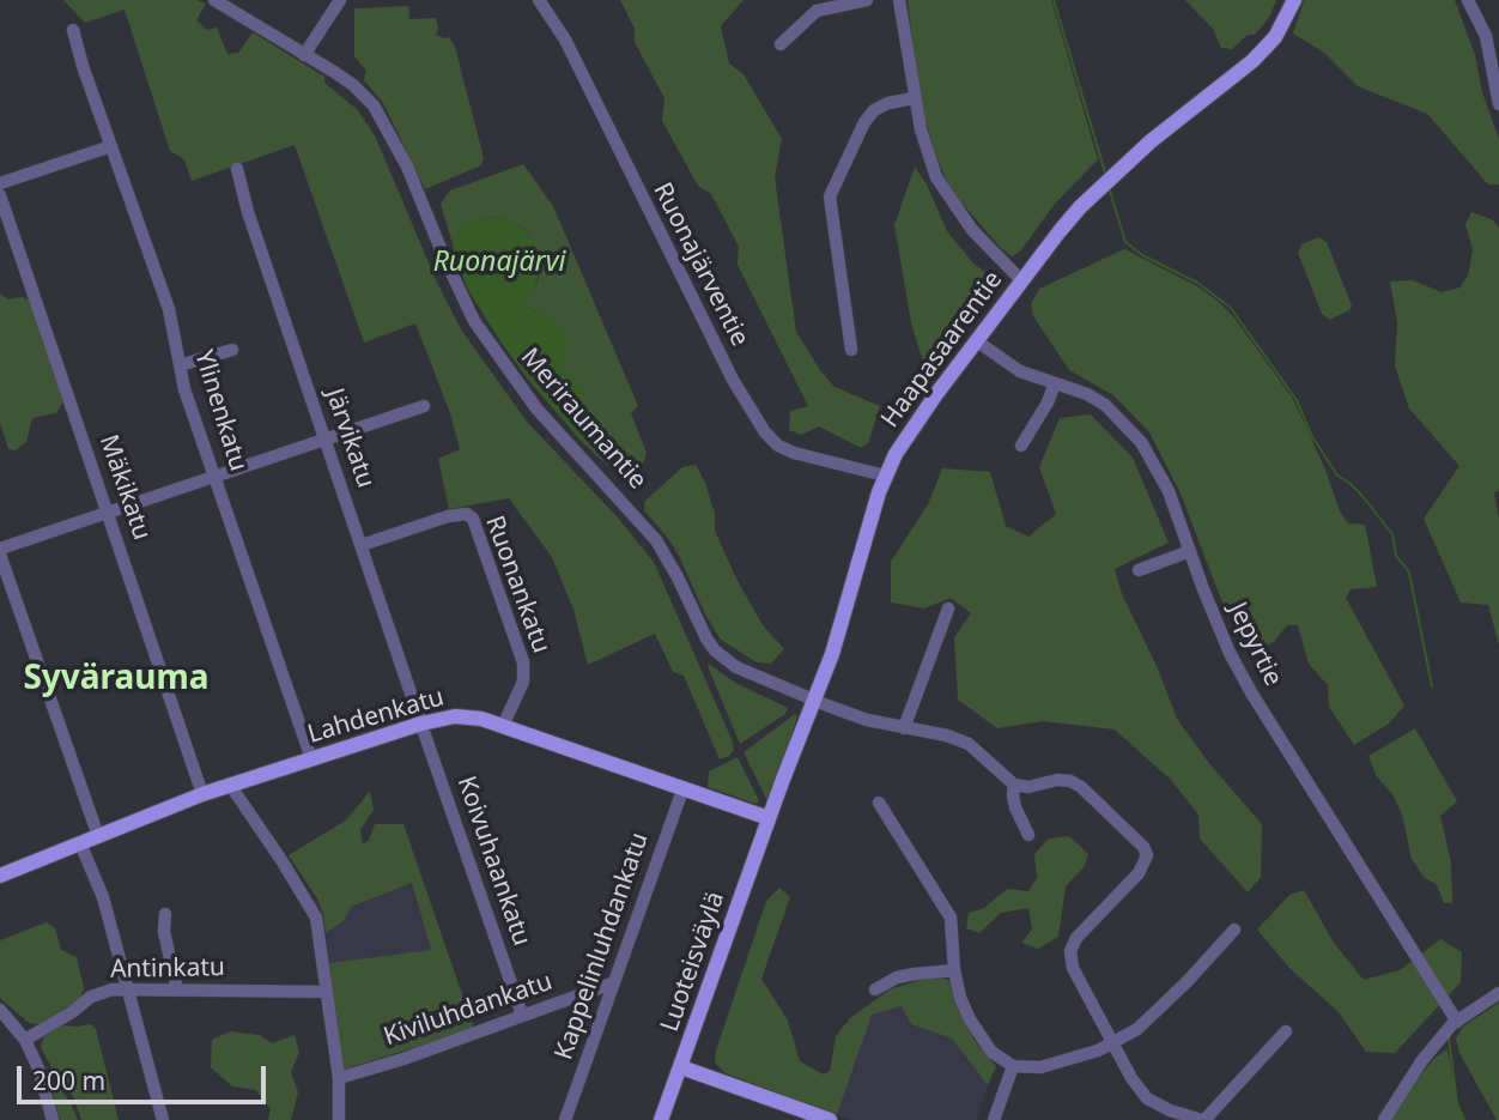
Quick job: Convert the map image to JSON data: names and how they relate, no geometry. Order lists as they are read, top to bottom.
{
  "streets": {
    "main road": ["Haapasaarentie", "Lahdenkatu", "Luoteisväylä"],
    "street": [
      "Ruonajärventie",
      "Ylinenkatu",
      "Meriraumantie",
      "Järvikatu",
      "Mäkikatu",
      "Ruonankatu",
      "Jepyrtie",
      "Koivuhaankatu",
      "Kappelinluhdankatu",
      "Antinkatu",
      "Kiviluhdankatu"
    ]
  },
  "crossings": [
    ["Ruonajärventie", "Haapasaarentie"],
    ["Haapasaarentie", "Meriraumantie"],
    ["Haapasaarentie", "Jepyrtie"],
    ["Haapasaarentie", "Lahdenkatu"],
    ["Haapasaarentie", "Luoteisväylä"],
    ["Ylinenkatu", "Lahdenkatu"],
    ["Järvikatu", "Ruonankatu"],
    ["Järvikatu", "Lahdenkatu"],
    ["Järvikatu", "Koivuhaankatu"],
    ["Mäkikatu", "Lahdenkatu"],
    ["Ruonankatu", "Lahdenkatu"],
    ["Lahdenkatu", "Koivuhaankatu"],
    ["Lahdenkatu", "Kappelinluhdankatu"],
    ["Lahdenkatu", "Luoteisväylä"],
    ["Koivuhaankatu", "Kiviluhdankatu"],
    ["Kappelinluhdankatu", "Kiviluhdankatu"]
  ],
  "districts": ["Syvärauma"],
  "water": ["Ruonajärvi"],
  "scale_bar": "200 m"
}
